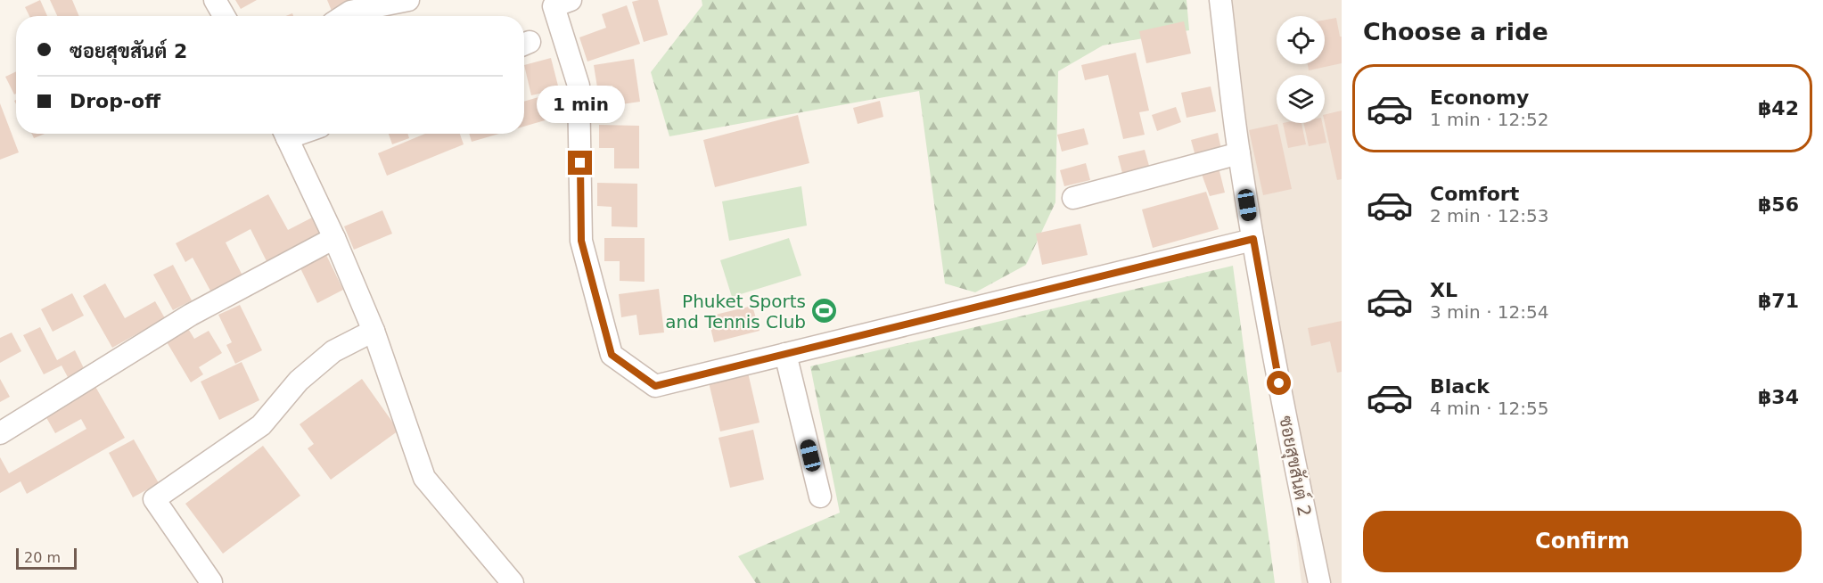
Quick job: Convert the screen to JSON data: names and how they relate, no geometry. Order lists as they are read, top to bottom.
{
  "streets": {
    "street": ["ซอยสุขสันต์ 2"]
  },
  "places": {
    "sports": ["Phuket Sports and Tennis Club"]
  },
  "scale_bar": "20 m",
  "page": {
    "heading": "Choose a ride",
    "banner": ["ซอยสุขสันต์ 2", "Drop-off"],
    "list": [
      {
        "name": "Economy",
        "note": "1 min · 12:52",
        "value": "฿42"
      },
      {
        "name": "Comfort",
        "note": "2 min · 12:53",
        "value": "฿56"
      },
      {
        "name": "XL",
        "note": "3 min · 12:54",
        "value": "฿71"
      },
      {
        "name": "Black",
        "note": "4 min · 12:55",
        "value": "฿34"
      }
    ],
    "bubble": "1 min",
    "buttons": "Confirm",
    "scale": "20 m"
  }
}
